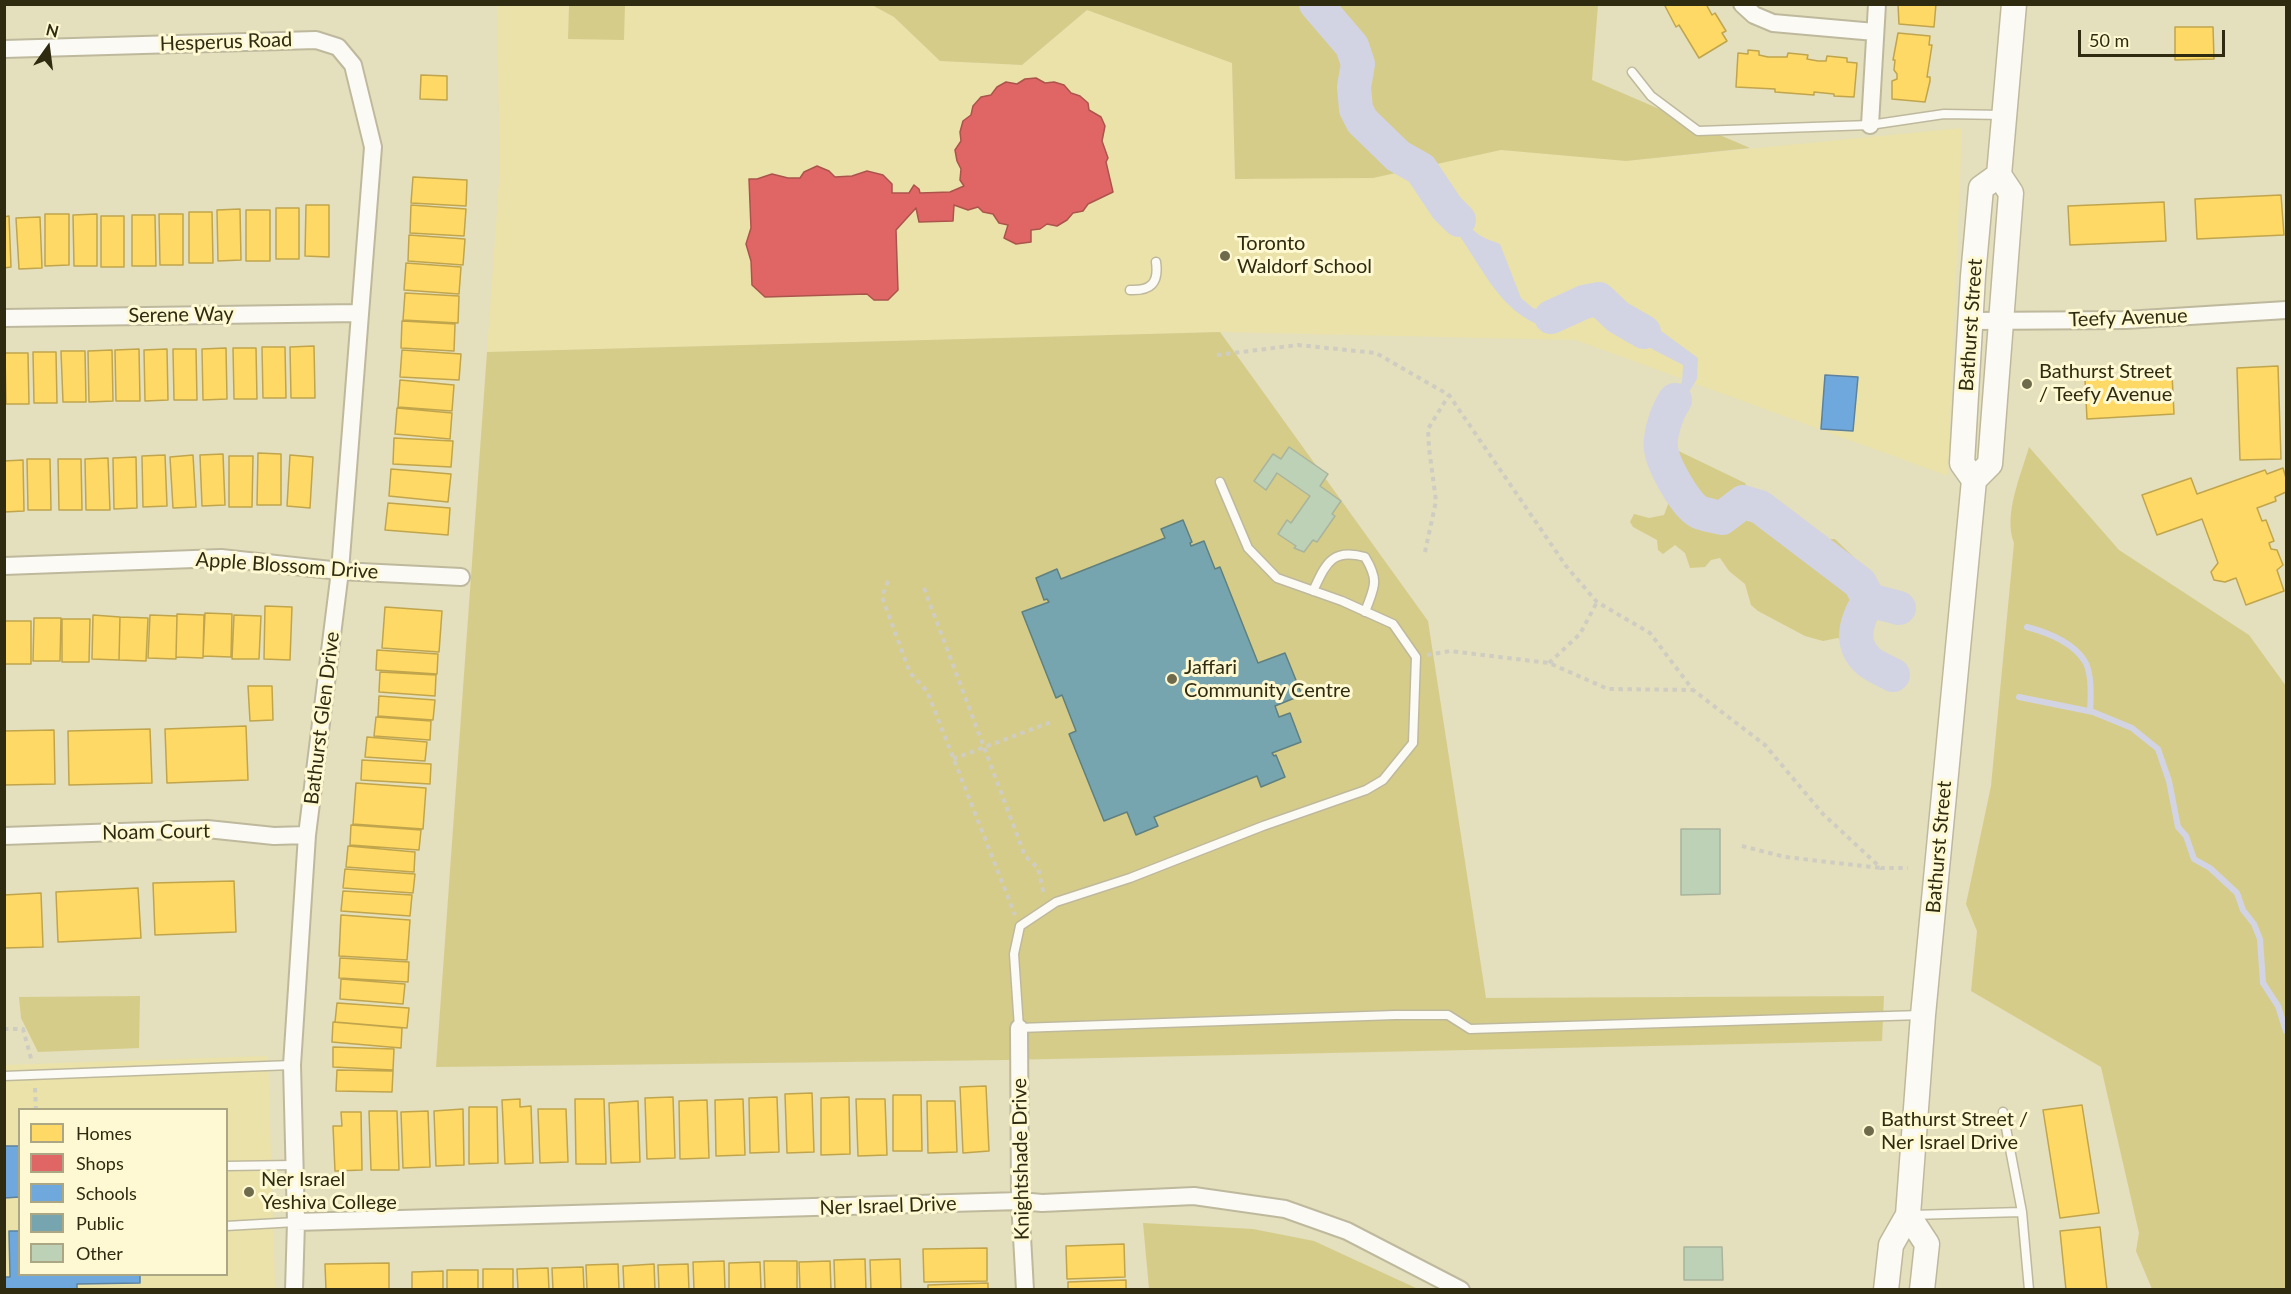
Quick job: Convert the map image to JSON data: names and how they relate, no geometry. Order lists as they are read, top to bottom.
{
  "streets": {
    "main road": ["Bathurst Street"],
    "street": [
      "Hesperus Road",
      "Serene Way",
      "Teefy Avenue",
      "Apple Blossom Drive",
      "Bathurst Glen Drive",
      "Noam Court",
      "Knightshade Drive",
      "Ner Israel Drive"
    ]
  },
  "crossings": [
    ["Hesperus Road", "Bathurst Glen Drive"],
    ["Serene Way", "Bathurst Glen Drive"],
    ["Teefy Avenue", "Bathurst Street"],
    ["Apple Blossom Drive", "Bathurst Glen Drive"],
    ["Bathurst Glen Drive", "Noam Court"],
    ["Bathurst Glen Drive", "Ner Israel Drive"],
    ["Knightshade Drive", "Ner Israel Drive"]
  ],
  "places": [
    "Toronto Waldorf School",
    "Bathurst Street / Teefy Avenue",
    "Jaffari Community Centre",
    "Bathurst Street / Ner Israel Drive",
    "Ner Israel Yeshiva College"
  ],
  "legend": [
    "Homes",
    "Shops",
    "Schools",
    "Public",
    "Other"
  ],
  "scale_bar": "50 m",
  "north": "top"
}
